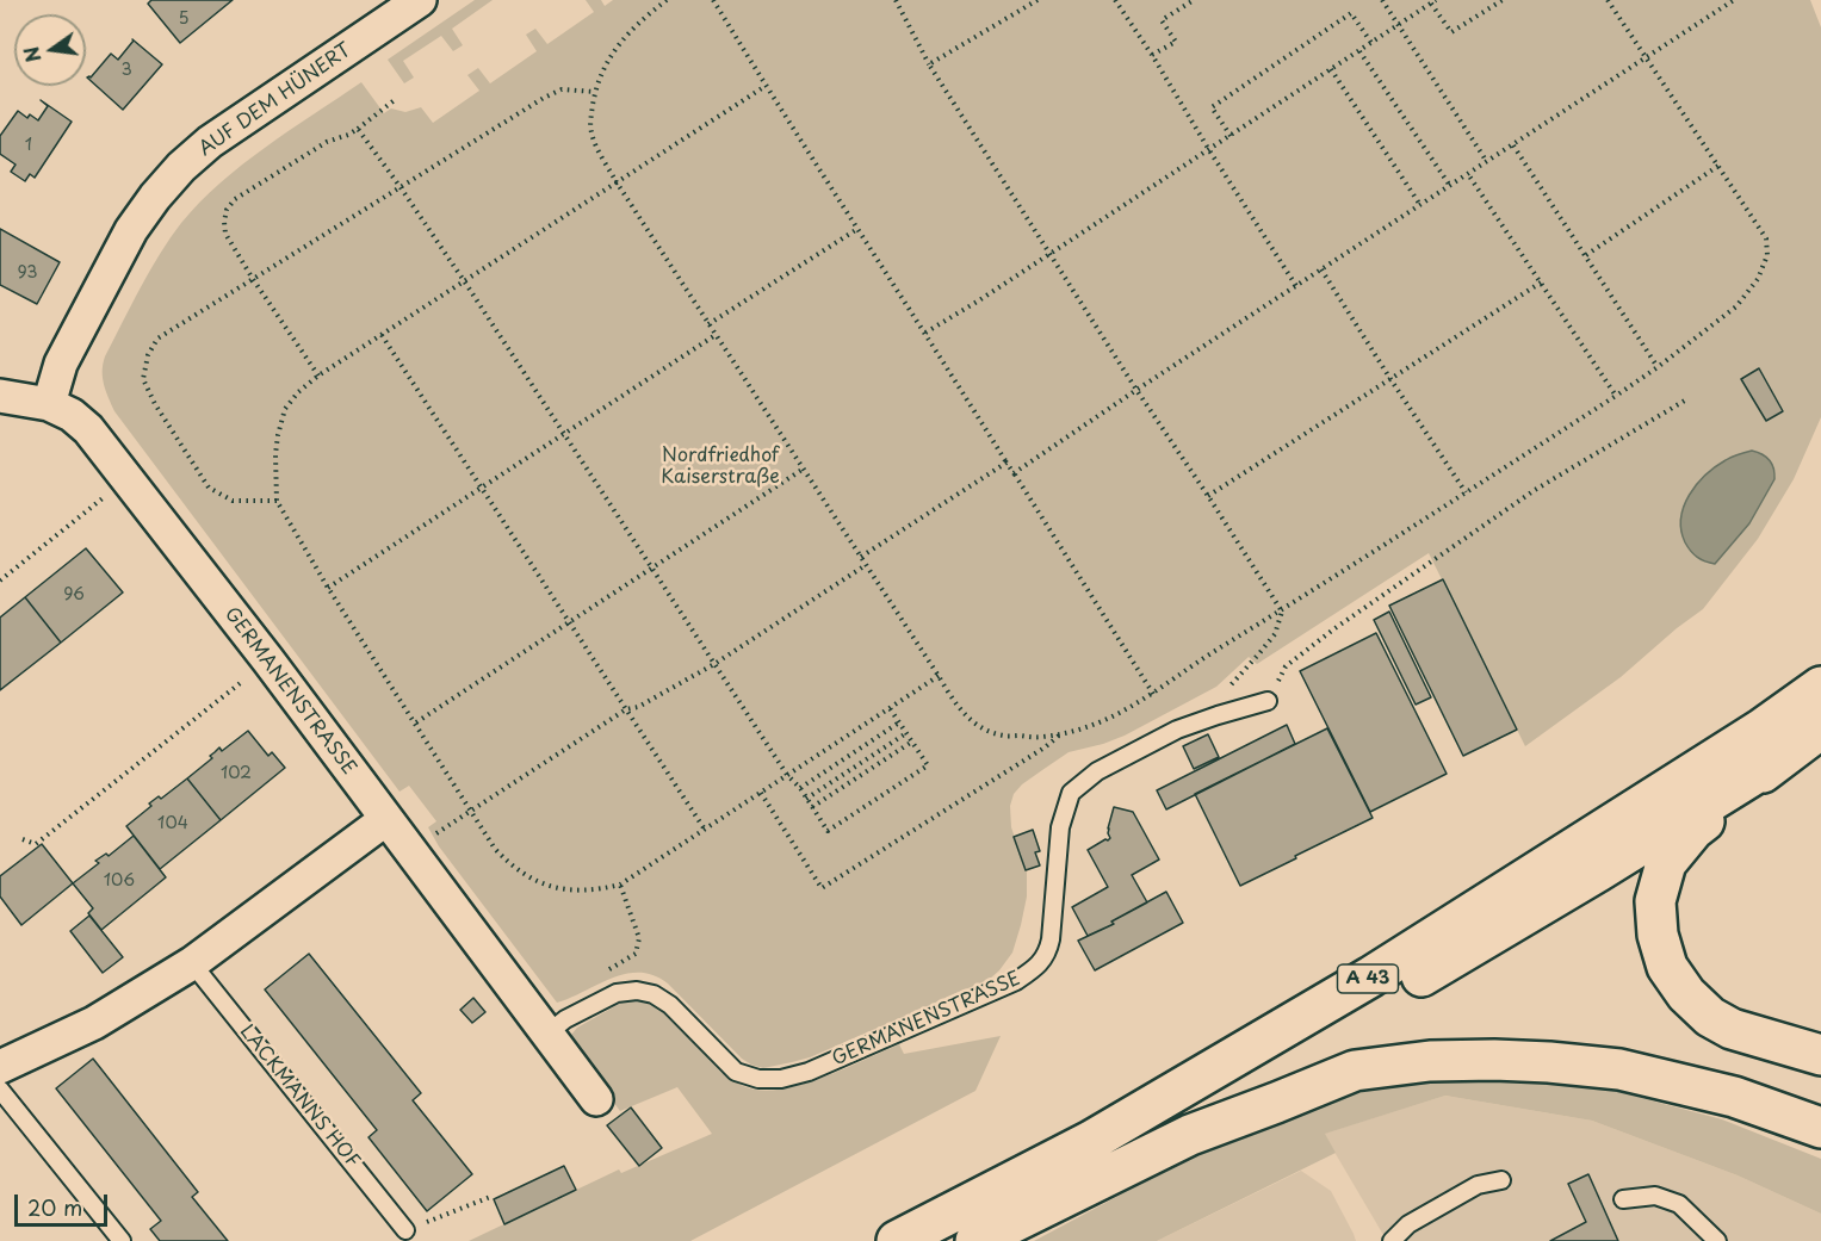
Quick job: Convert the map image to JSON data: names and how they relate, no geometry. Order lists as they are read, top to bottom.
{
  "streets": {
    "highway": ["A 43"],
    "street": ["AUF DEM HÜNERT", "GERMANENSTRASSE"],
    "lane": ["LACKMANNS HOF"]
  },
  "crossings": [
    ["AUF DEM HÜNERT", "GERMANENSTRASSE"]
  ],
  "parks": ["Nordfriedhof Kaiserstraße"],
  "house_numbers": [
    "5",
    "3",
    "1",
    "93",
    "96",
    "102",
    "104",
    "106"
  ],
  "scale_bar": "20 m",
  "north": "left"
}
